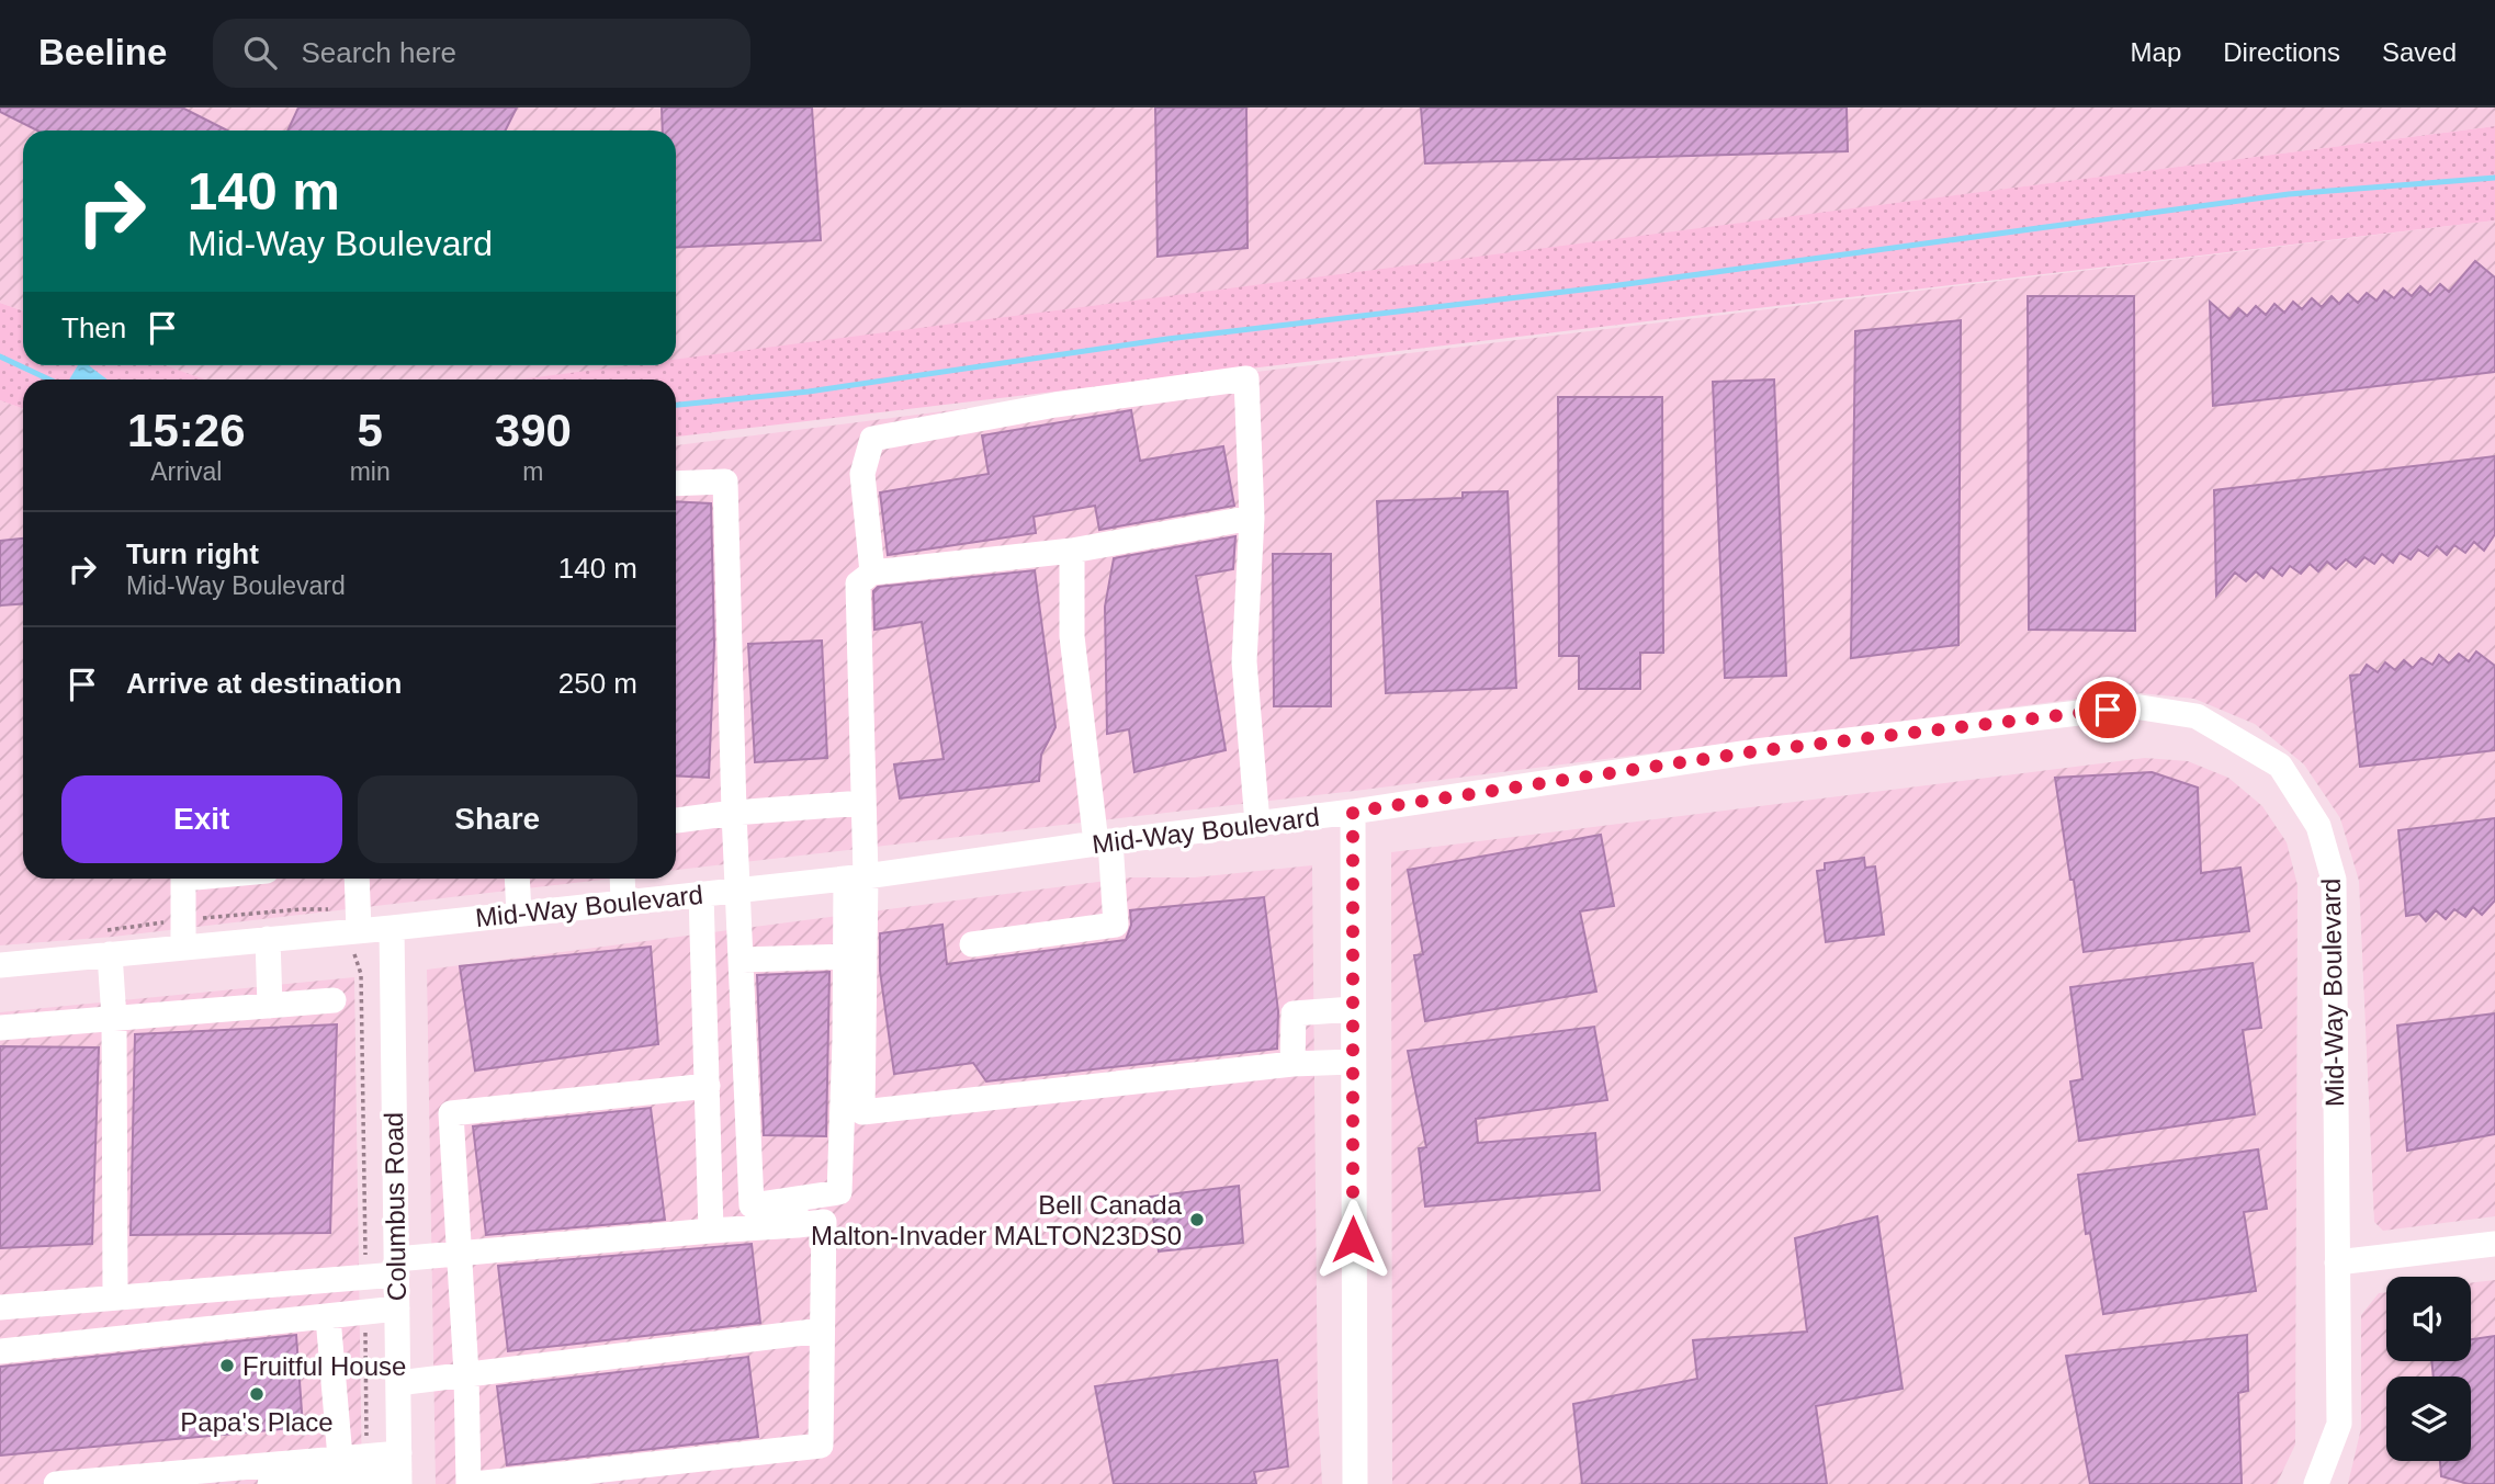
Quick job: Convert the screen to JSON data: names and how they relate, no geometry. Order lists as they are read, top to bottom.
{
  "streets": {
    "street": ["Mid-Way Boulevard", "Columbus Road"]
  },
  "crossings": [
    ["Mid-Way Boulevard", "Columbus Road"]
  ],
  "places": ["Bell Canada Malton-Invader MALTON23DS0", "Fruitful House", "Papa's Place"],
  "page": {
    "header": "Beeline",
    "search": "Search here",
    "nav": ["Map", "Directions", "Saved"],
    "turn": ["140 m", "Mid-Way Boulevard"],
    "then": "Then",
    "eta": [
      "15:26",
      "Arrival",
      "5",
      "min",
      "390",
      "m"
    ],
    "list": [
      {
        "name": "Turn right",
        "note": "Mid-Way Boulevard",
        "value": "140 m"
      },
      {
        "name": "Arrive at destination",
        "value": "250 m"
      }
    ],
    "buttons": ["Exit", "Share"]
  }
}
